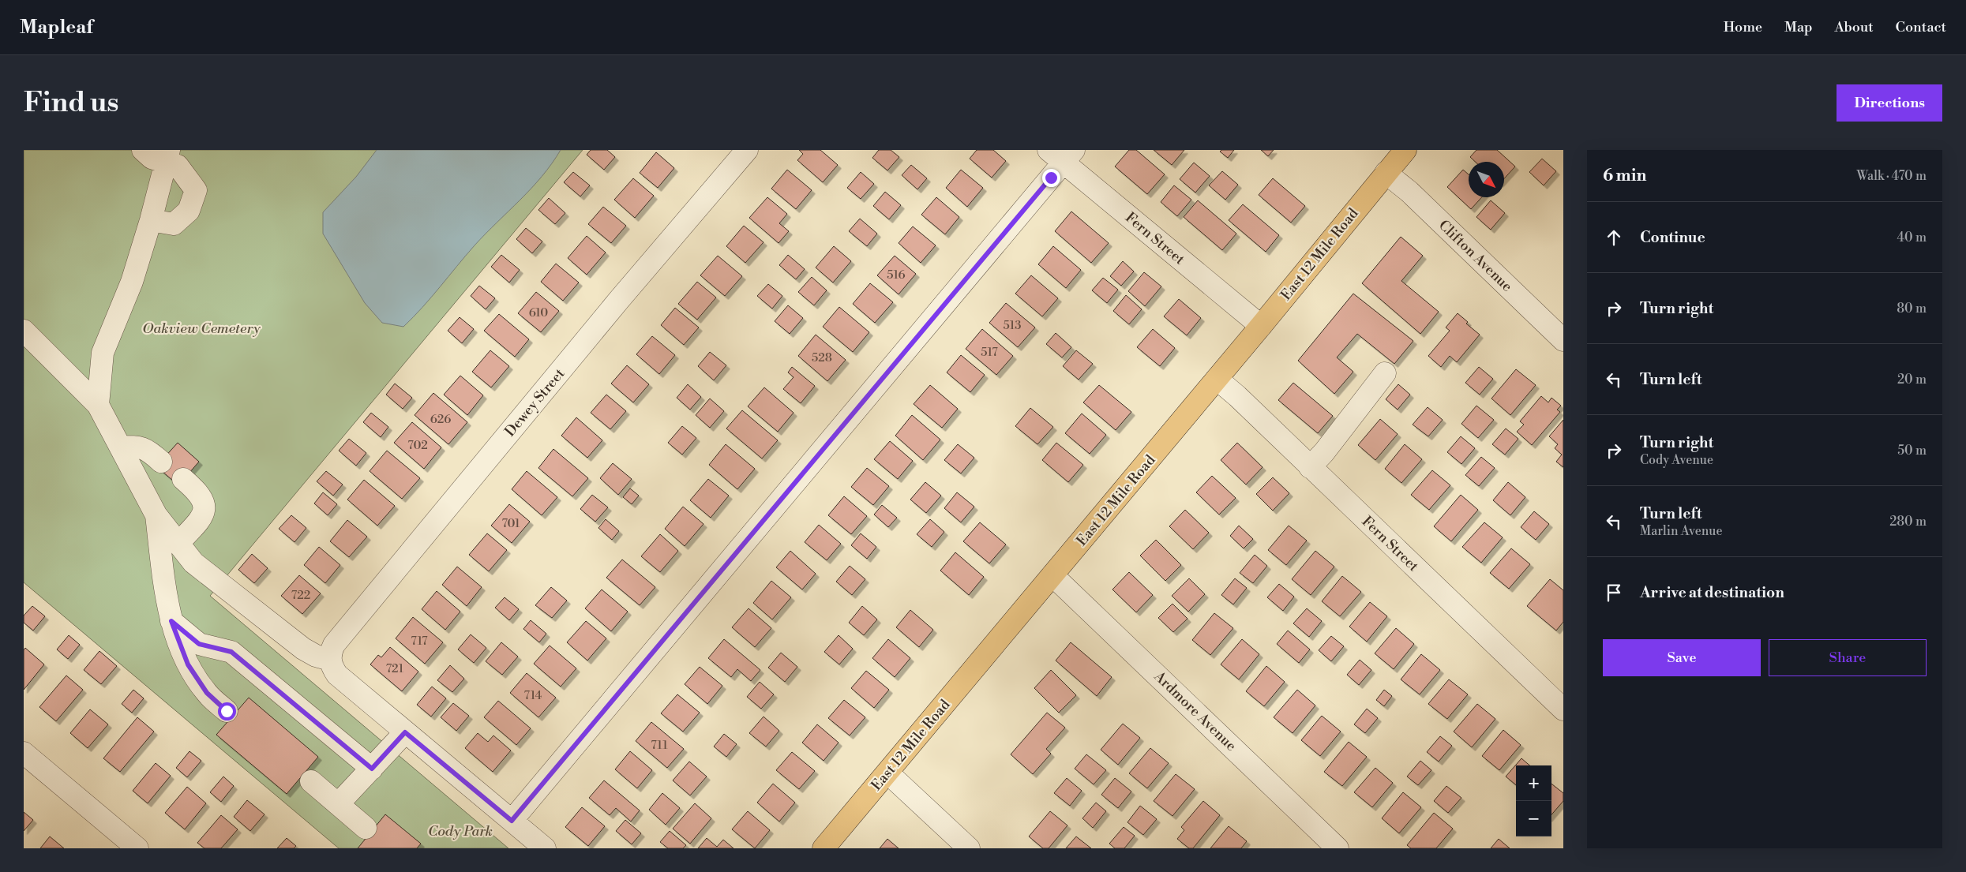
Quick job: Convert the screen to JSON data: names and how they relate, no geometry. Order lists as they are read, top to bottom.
{
  "streets": {
    "main road": ["East 12 Mile Road"],
    "street": [
      "Fern Street",
      "Clifton Avenue",
      "Dewey Street",
      "Ardmore Avenue"
    ]
  },
  "crossings": [
    ["Fern Street", "East 12 Mile Road"],
    ["East 12 Mile Road", "Clifton Avenue"],
    ["East 12 Mile Road", "Ardmore Avenue"]
  ],
  "parks": ["Oakview Cemetery", "Cody Park"],
  "house_numbers": [
    "516",
    "610",
    "513",
    "517",
    "528",
    "626",
    "702",
    "701",
    "722",
    "717",
    "721",
    "714",
    "711"
  ],
  "north": "bottom right",
  "page": {
    "header": "Mapleaf",
    "nav": [
      "Home",
      "Map",
      "About",
      "Contact"
    ],
    "buttons": [
      "Directions",
      ["Save", "Share"]
    ],
    "title": "Find us",
    "heading": ["6 min", "Walk · 470 m"],
    "list": [
      ["Continue", "40 m"],
      ["Turn right", "80 m"],
      ["Turn left", "20 m"],
      ["Turn right", "Cody Avenue", "50 m"],
      ["Turn left", "Marlin Avenue", "280 m"],
      "Arrive at destination"
    ],
    "map_buttons": ["+", "−"]
  }
}
